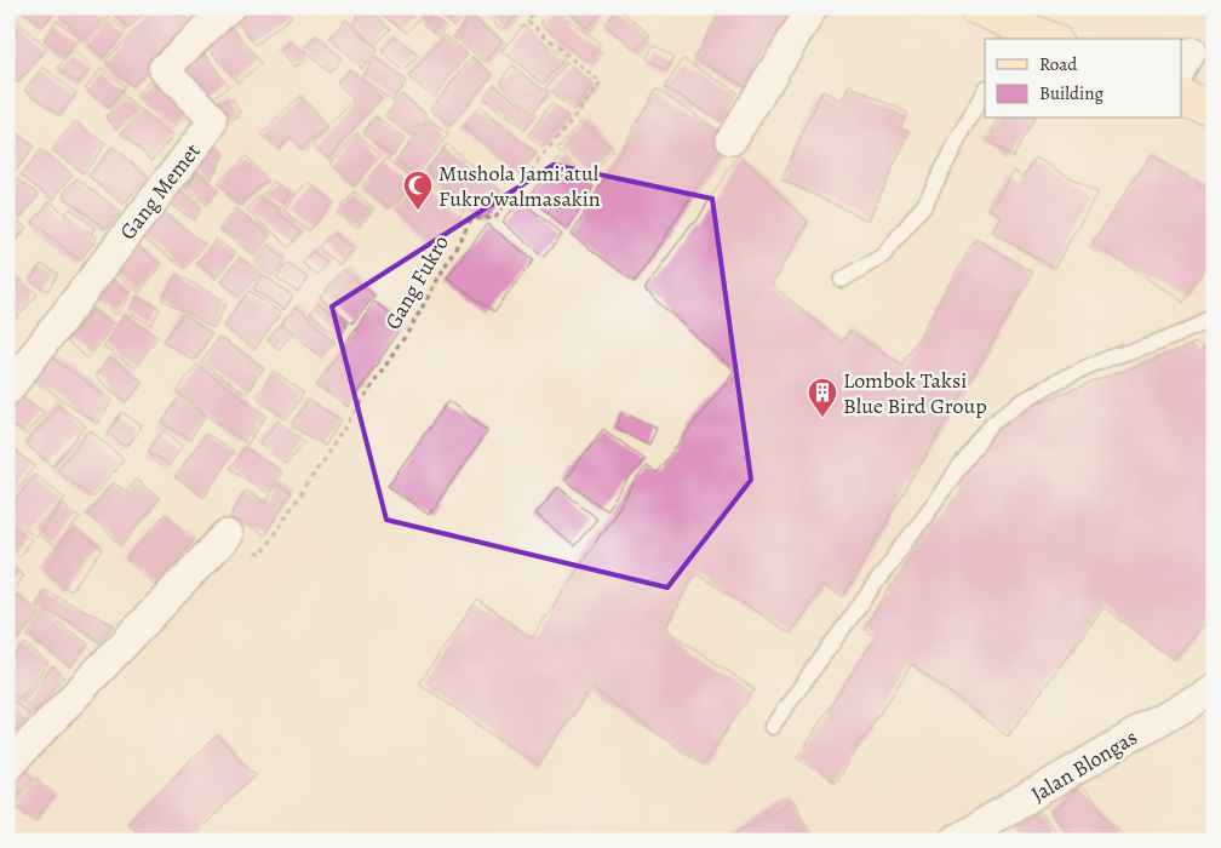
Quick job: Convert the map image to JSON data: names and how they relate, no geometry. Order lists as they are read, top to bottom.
{
  "streets": {
    "street": ["Gang Memet", "Jalan Blongas"],
    "path": ["Gang Fukro"]
  },
  "places": {
    "mosque": ["Mushola Jami'atul Fukro'walmasakin"],
    "building": ["Lombok Taksi Blue Bird Group"]
  },
  "legend": ["Road", "Building"]
}
